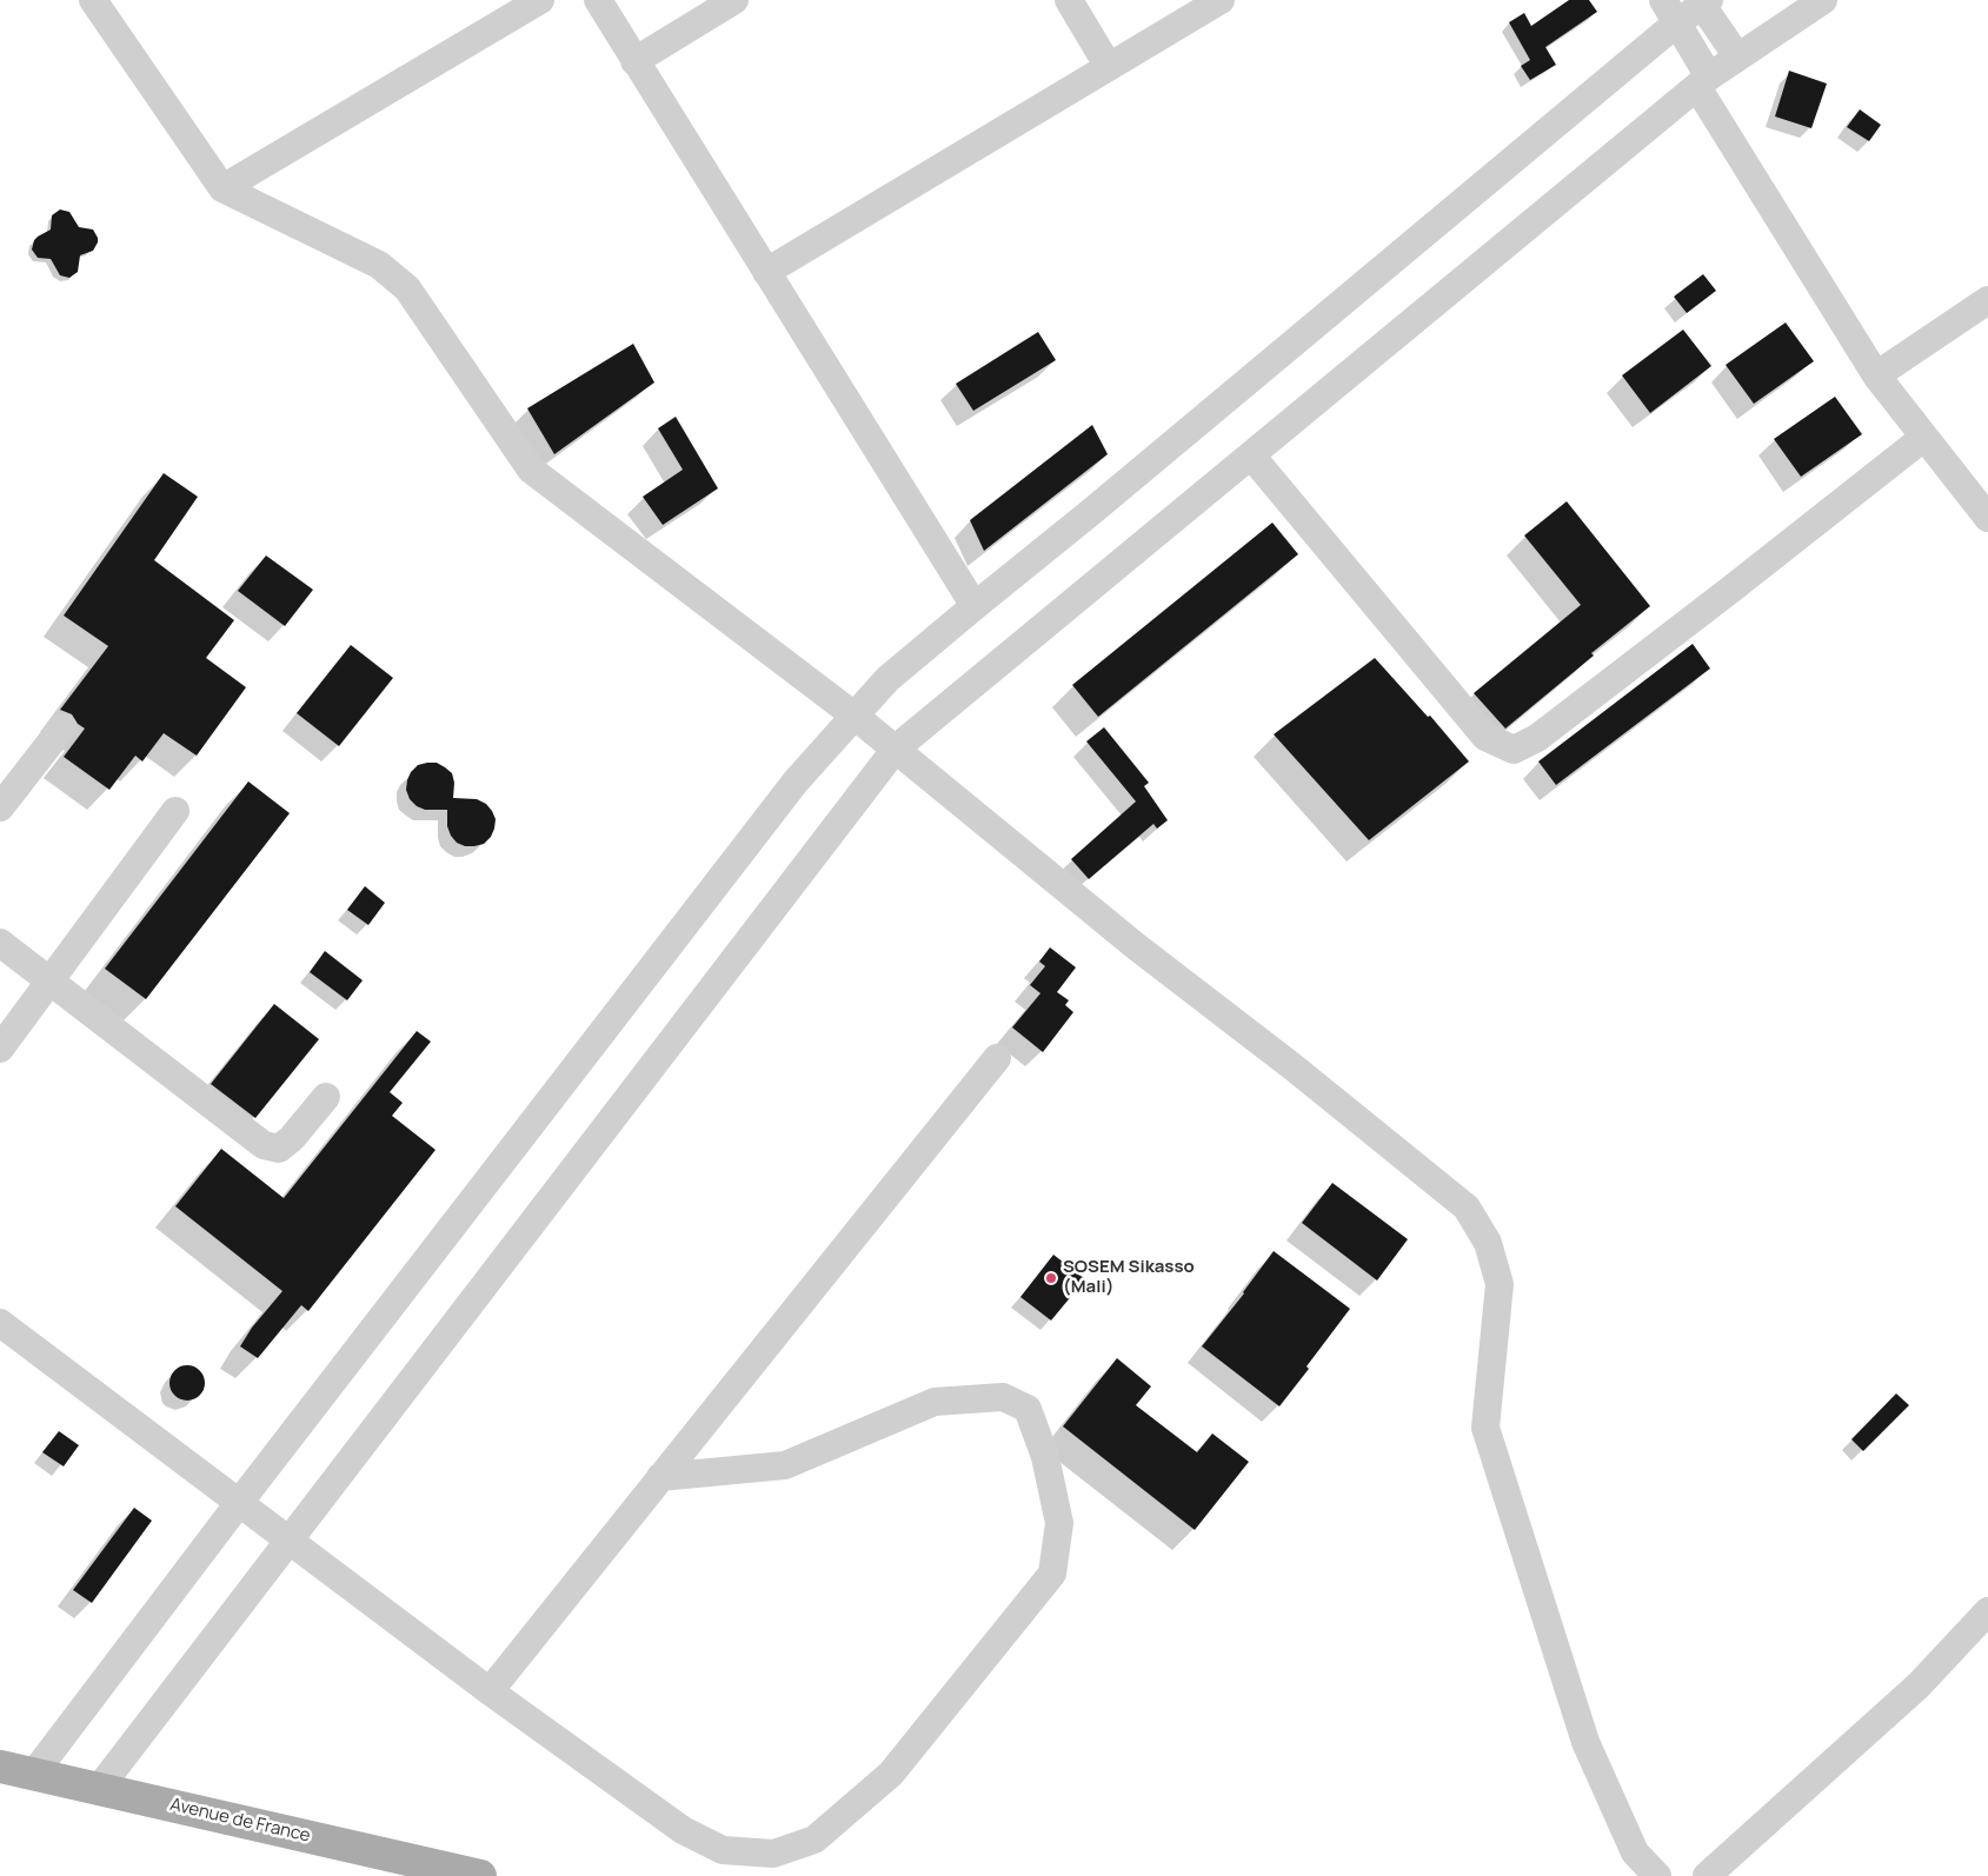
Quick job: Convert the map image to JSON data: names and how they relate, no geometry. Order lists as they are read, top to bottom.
{
  "streets": {
    "main road": ["Avenue de France"]
  },
  "places": ["SOSEM Sikasso (Mali)"]
}
